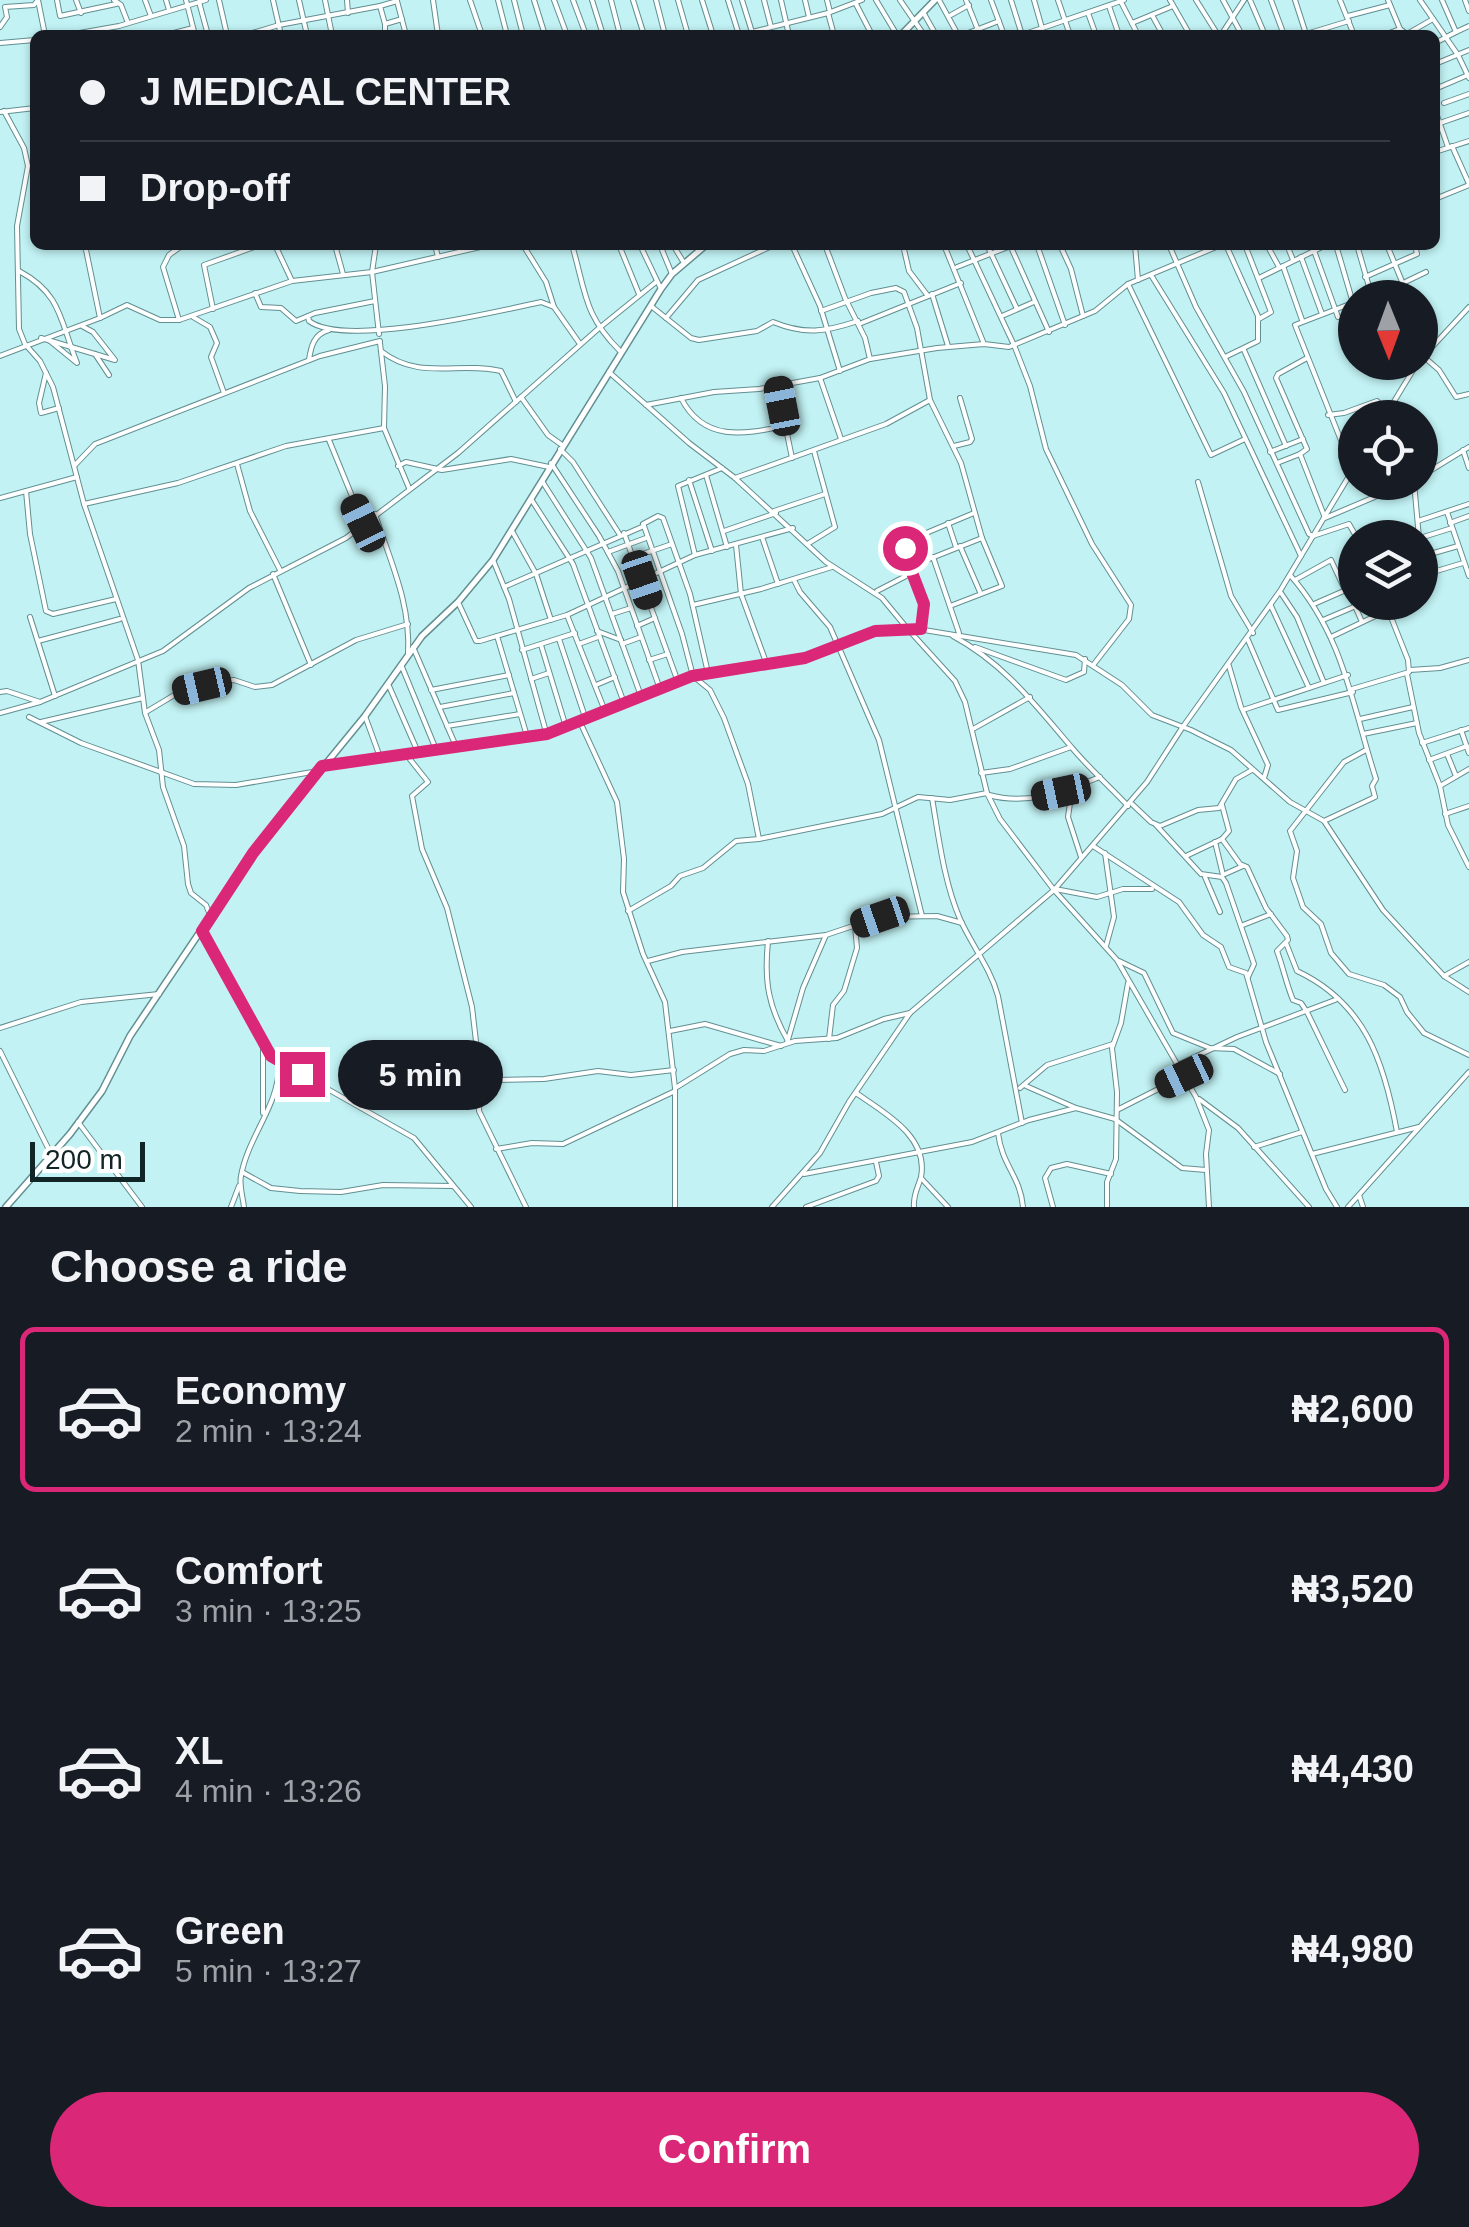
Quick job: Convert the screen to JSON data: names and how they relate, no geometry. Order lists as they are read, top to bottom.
{
  "scale_bar": "200 m",
  "north": "bottom",
  "page": {
    "banner": ["J MEDICAL CENTER", "Drop-off"],
    "bubble": "5 min",
    "scale": "200 m",
    "heading": "Choose a ride",
    "list": [
      {
        "name": "Economy",
        "note": "2 min · 13:24",
        "value": "₦2,600"
      },
      {
        "name": "Comfort",
        "note": "3 min · 13:25",
        "value": "₦3,520"
      },
      {
        "name": "XL",
        "note": "4 min · 13:26",
        "value": "₦4,430"
      },
      {
        "name": "Green",
        "note": "5 min · 13:27",
        "value": "₦4,980"
      }
    ],
    "buttons": "Confirm"
  }
}
